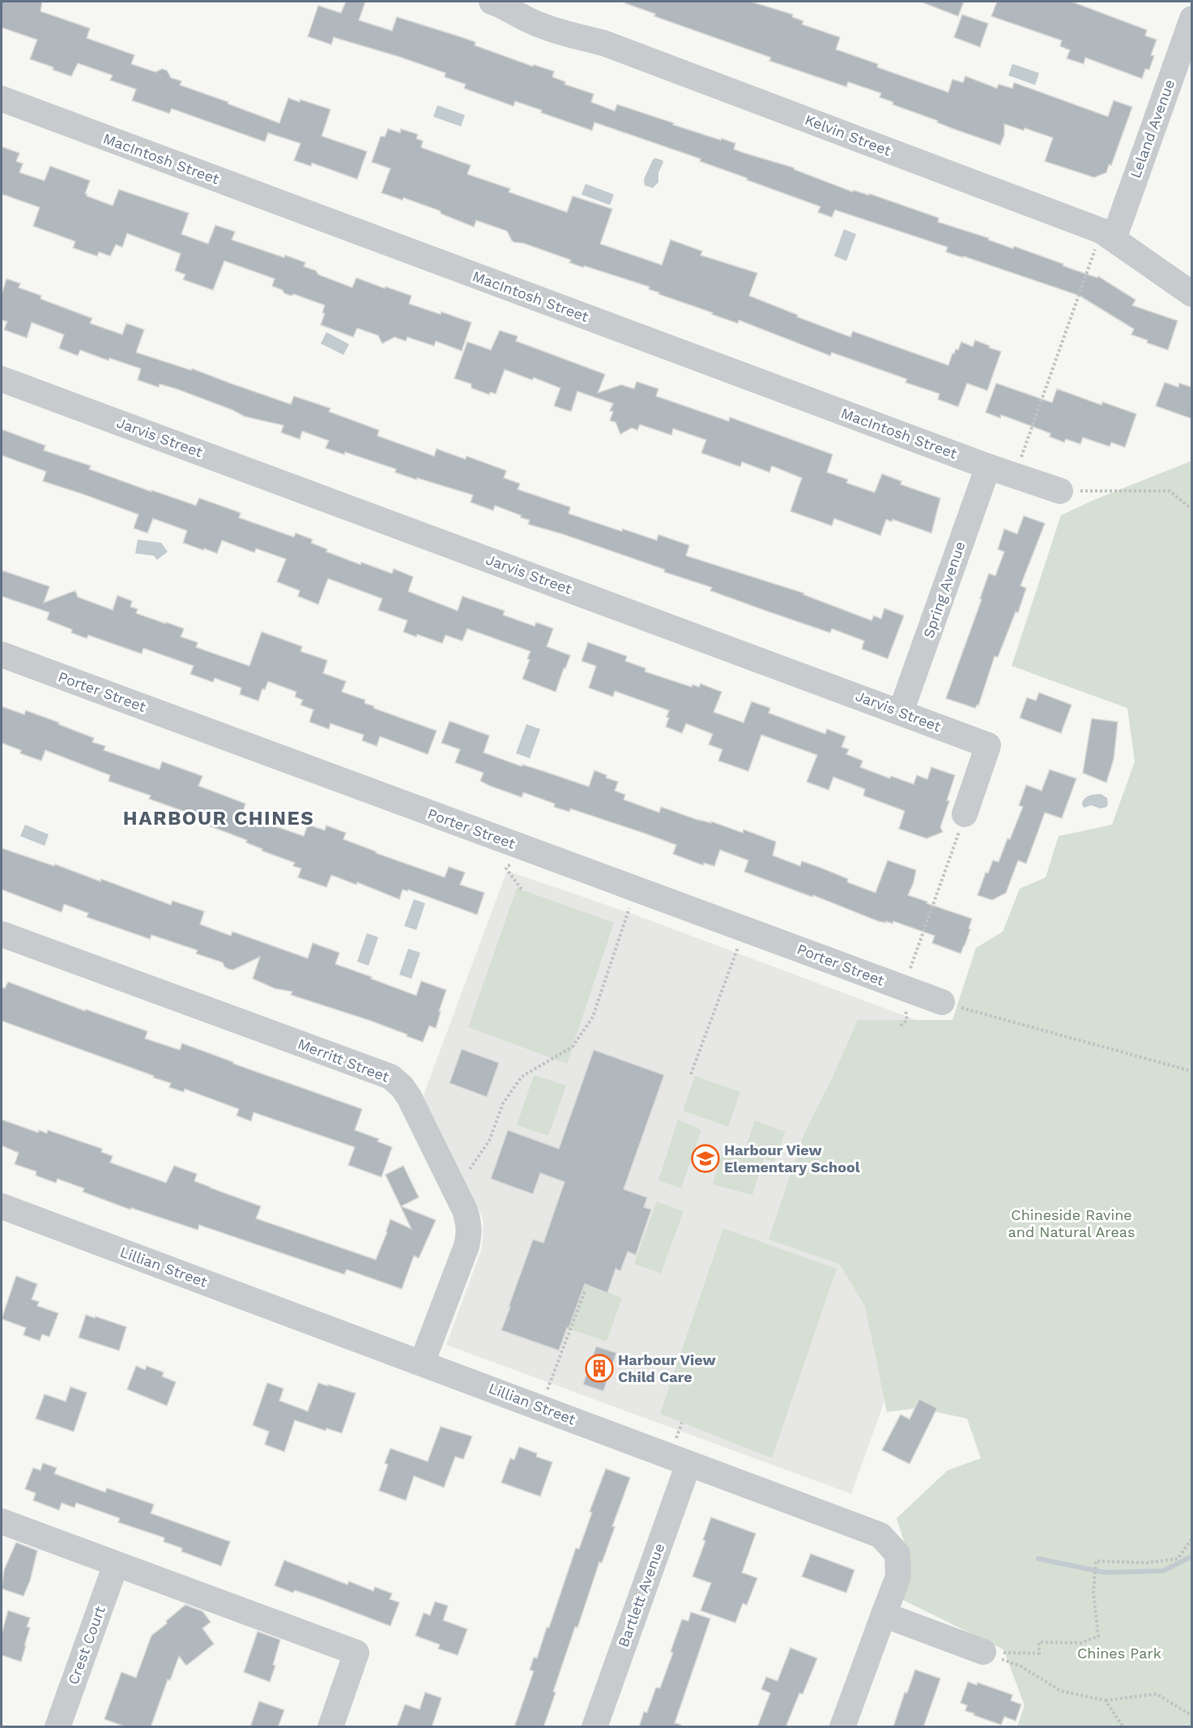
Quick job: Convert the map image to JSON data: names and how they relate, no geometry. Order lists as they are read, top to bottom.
{
  "streets": {
    "street": [
      "Leland Avenue",
      "Kelvin Street",
      "MacIntosh Street",
      "Jarvis Street",
      "Spring Avenue",
      "Porter Street",
      "Merritt Street",
      "Lillian Street",
      "Bartlett Avenue",
      "Crest Court"
    ]
  },
  "crossings": [
    ["Leland Avenue", "Kelvin Street"],
    ["MacIntosh Street", "Spring Avenue"],
    ["Jarvis Street", "Spring Avenue"],
    ["Merritt Street", "Lillian Street"],
    ["Lillian Street", "Bartlett Avenue"]
  ],
  "districts": ["HARBOUR CHINES"],
  "parks": ["Chineside Ravine and Natural Areas", "Chines Park"],
  "places": {
    "school or university": ["Harbour View Elementary School"],
    "building": ["Harbour View Child Care"]
  }
}
